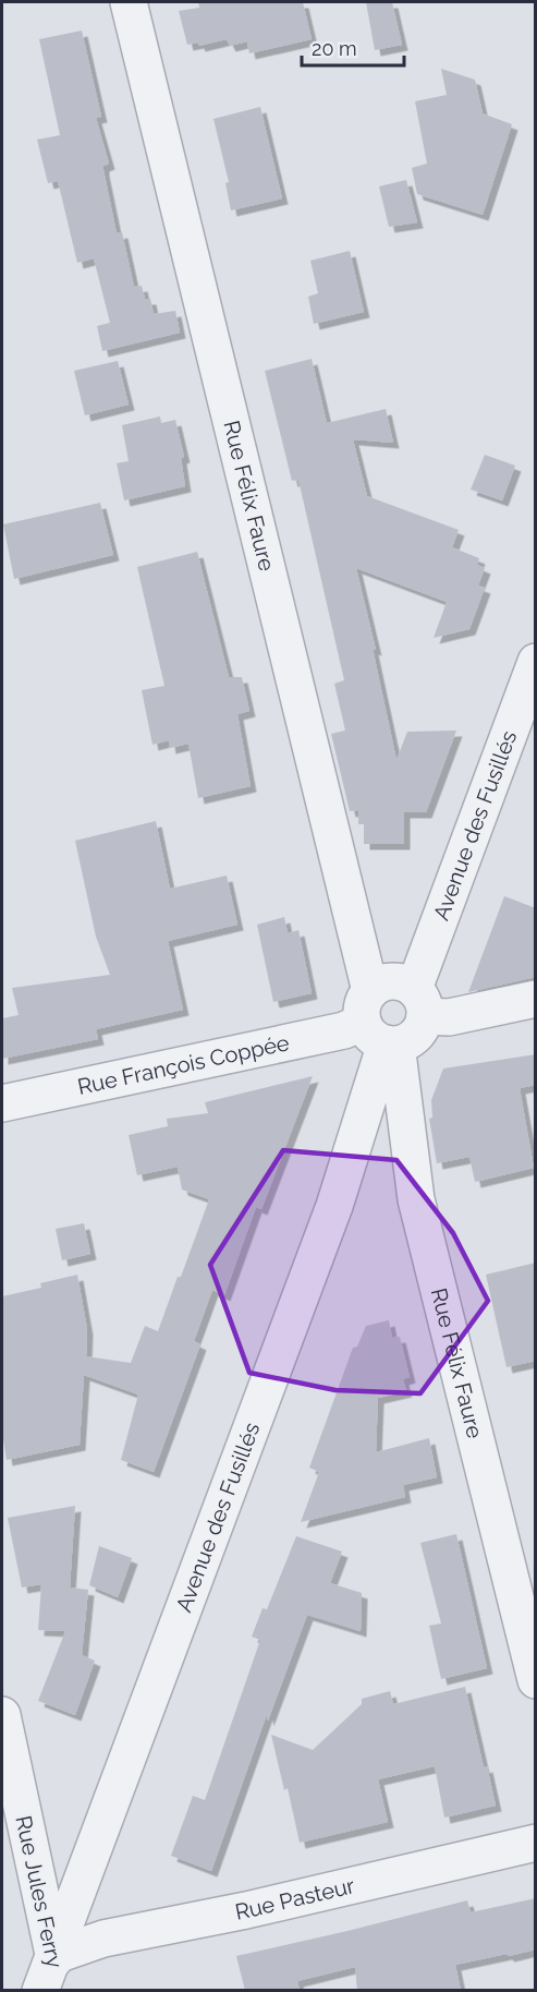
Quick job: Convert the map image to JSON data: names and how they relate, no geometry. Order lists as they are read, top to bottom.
{
  "streets": {
    "street": [
      "Rue Félix Faure",
      "Avenue des Fusillés",
      "Rue François Coppée",
      "Rue Jules Ferry",
      "Rue Pasteur"
    ]
  },
  "crossings": [
    ["Rue Félix Faure", "Avenue des Fusillés"],
    ["Rue Félix Faure", "Rue François Coppée"],
    ["Avenue des Fusillés", "Rue François Coppée"],
    ["Avenue des Fusillés", "Rue Jules Ferry"],
    ["Avenue des Fusillés", "Rue Pasteur"],
    ["Rue Jules Ferry", "Rue Pasteur"]
  ],
  "scale_bar": "20 m"
}
